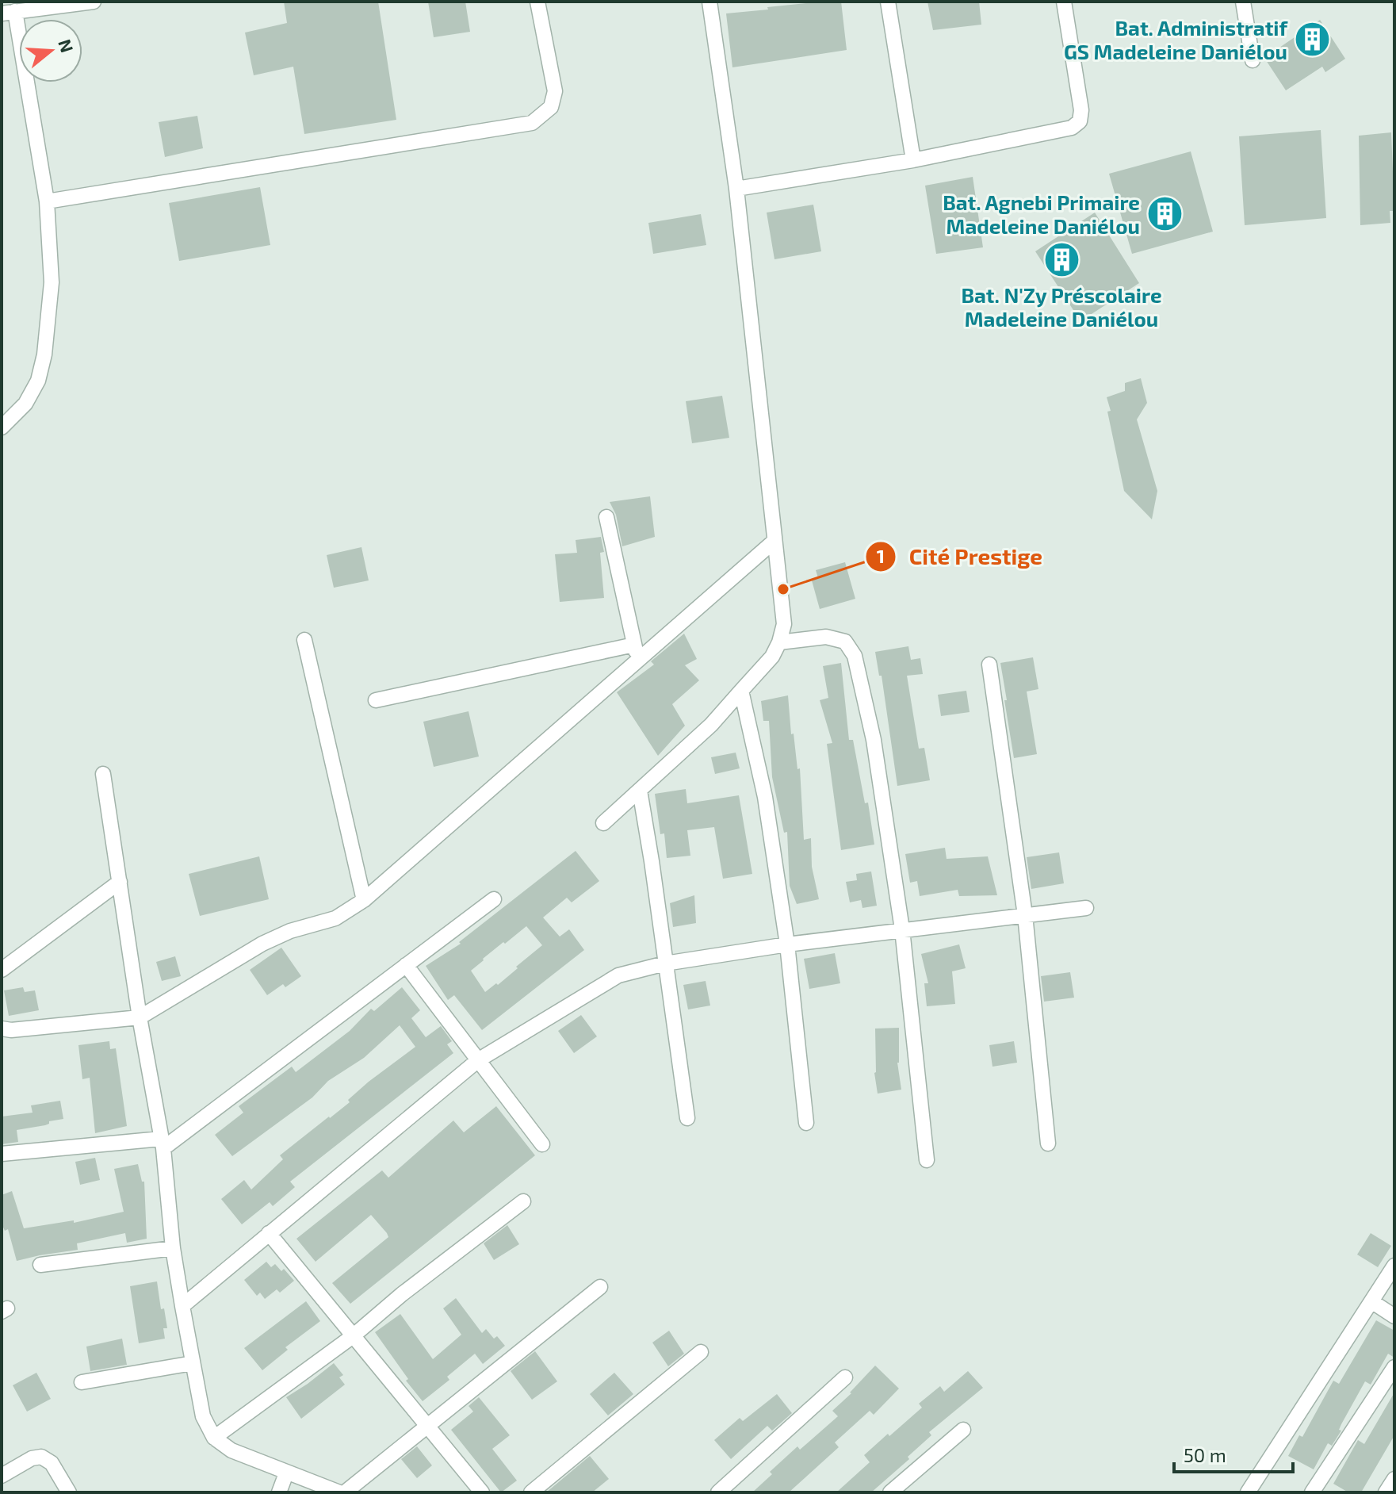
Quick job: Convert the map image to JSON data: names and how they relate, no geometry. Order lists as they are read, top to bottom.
{
  "places": {
    "building": ["Bat. Administratif GS Madeleine Daniélou", "Bat. Agnebi Primaire Madeleine Daniélou", "Bat. N'Zy Préscolaire Madeleine Daniélou"],
    "other": ["Cité Prestige"]
  },
  "scale_bar": "50 m",
  "north": "right"
}
